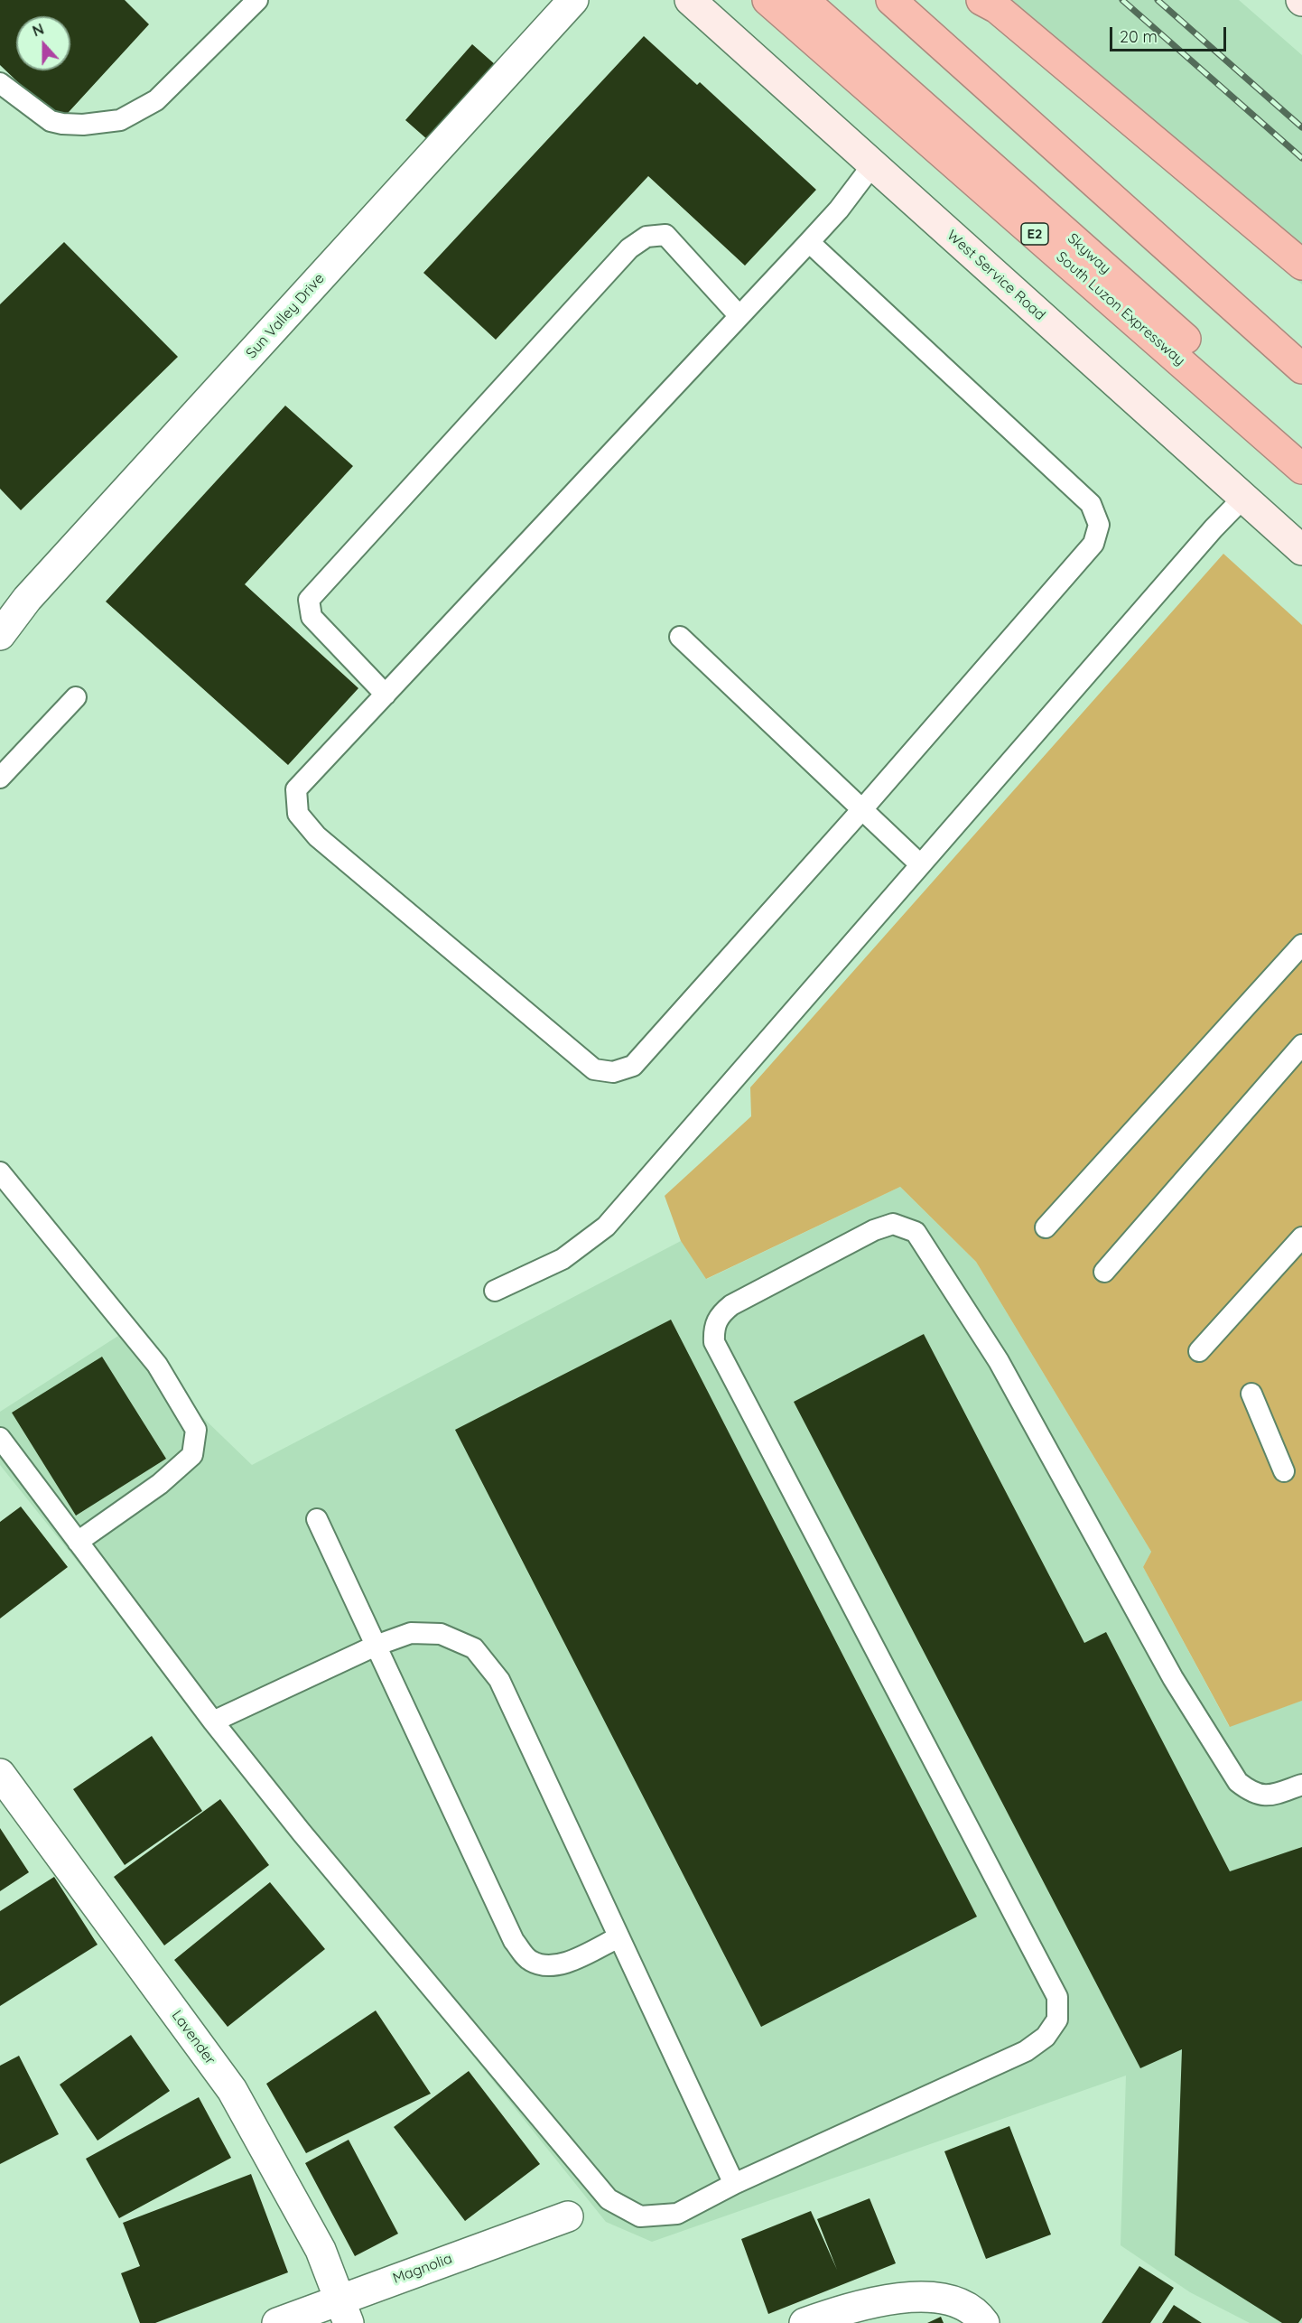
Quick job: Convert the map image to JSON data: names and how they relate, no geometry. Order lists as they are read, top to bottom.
{
  "streets": {
    "highway": ["E2", "Skyway", "South Luzon Expressway"],
    "main road": ["West Service Road"],
    "street": ["Sun Valley Drive", "Lavender", "Magnolia"]
  },
  "crossings": [
    ["Lavender", "Magnolia"]
  ],
  "scale_bar": "20 m",
  "north": "top"
}
